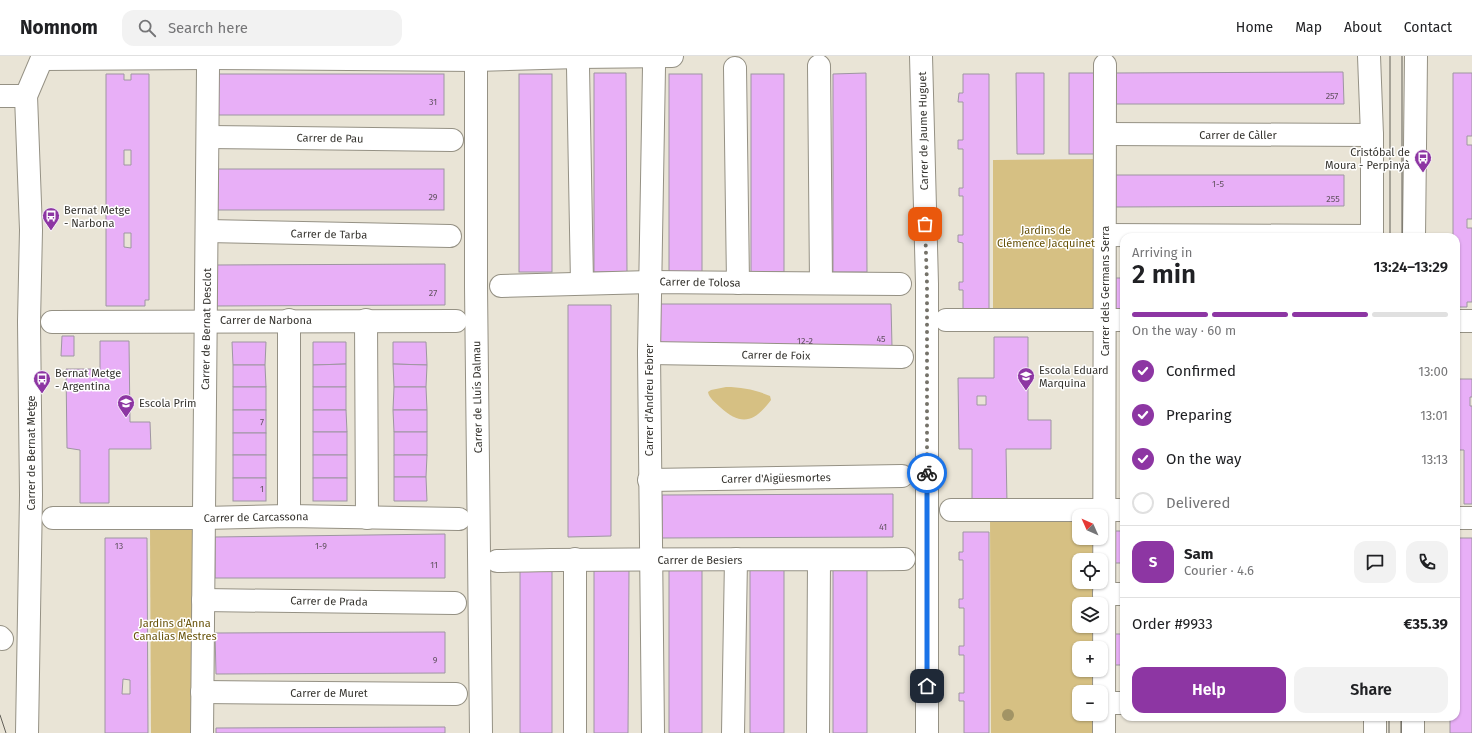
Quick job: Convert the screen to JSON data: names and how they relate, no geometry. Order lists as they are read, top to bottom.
{
  "streets": {
    "street": [
      "Carrer de Jaume Huguet",
      "Carrer de Càller",
      "Carrer de Pau",
      "Carrer de Tarba",
      "Carrer de Tolosa",
      "Carrer dels Germans Serra",
      "Carrer de Narbona",
      "Carrer de Bernat Desclot",
      "Carrer de Foix",
      "Carrer de Lluís Dalmau",
      "Carrer d'Andreu Febrer",
      "Carrer de Bernat Metge",
      "Carrer d'Aigüesmortes",
      "Carrer de Carcassona",
      "Carrer de Besiers",
      "Carrer de Prada",
      "Carrer de Muret"
    ]
  },
  "crossings": [
    ["Carrer de Càller", "Carrer dels Germans Serra"],
    ["Carrer de Pau", "Carrer de Bernat Desclot"],
    ["Carrer de Tarba", "Carrer de Bernat Desclot"],
    ["Carrer de Tolosa", "Carrer d'Andreu Febrer"],
    ["Carrer de Narbona", "Carrer de Bernat Desclot"],
    ["Carrer de Bernat Desclot", "Carrer de Carcassona"],
    ["Carrer de Bernat Desclot", "Carrer de Prada"],
    ["Carrer de Bernat Desclot", "Carrer de Muret"],
    ["Carrer de Foix", "Carrer d'Andreu Febrer"],
    ["Carrer d'Andreu Febrer", "Carrer d'Aigüesmortes"],
    ["Carrer d'Andreu Febrer", "Carrer de Besiers"]
  ],
  "parks": ["Jardins de Clémence Jacquinet", "Jardins d'Anna Canalias Mestres"],
  "places": {
    "bus stop": ["Cristóbal de Moura - Perpinyà", "Bernat Metge - Narbona", "Bernat Metge - Argentina"],
    "school or university": ["Escola Eduard Marquina", "Escola Prim"]
  },
  "house_numbers": [
    "257",
    "31",
    "1-5",
    "29",
    "255",
    "27",
    "45",
    "12-2",
    "7",
    "1",
    "41",
    "13",
    "1-9",
    "11",
    "9"
  ],
  "north": "top left",
  "page": {
    "header": "Nomnom",
    "search": "Search here",
    "nav": [
      "Home",
      "Map",
      "About",
      "Contact"
    ],
    "heading": ["2 min", "Arriving in", "13:24–13:29"],
    "panel": [
      "Sam",
      "Courier · 4.6",
      "Order #9933",
      "€35.39"
    ],
    "bar": "On the way · 60 m",
    "list": [
      ["Confirmed", "13:00"],
      ["Preparing", "13:01"],
      ["On the way", "13:13"],
      "Delivered"
    ],
    "map_buttons": ["+", "−"],
    "round": "S",
    "buttons": ["Help", "Share"]
  }
}
